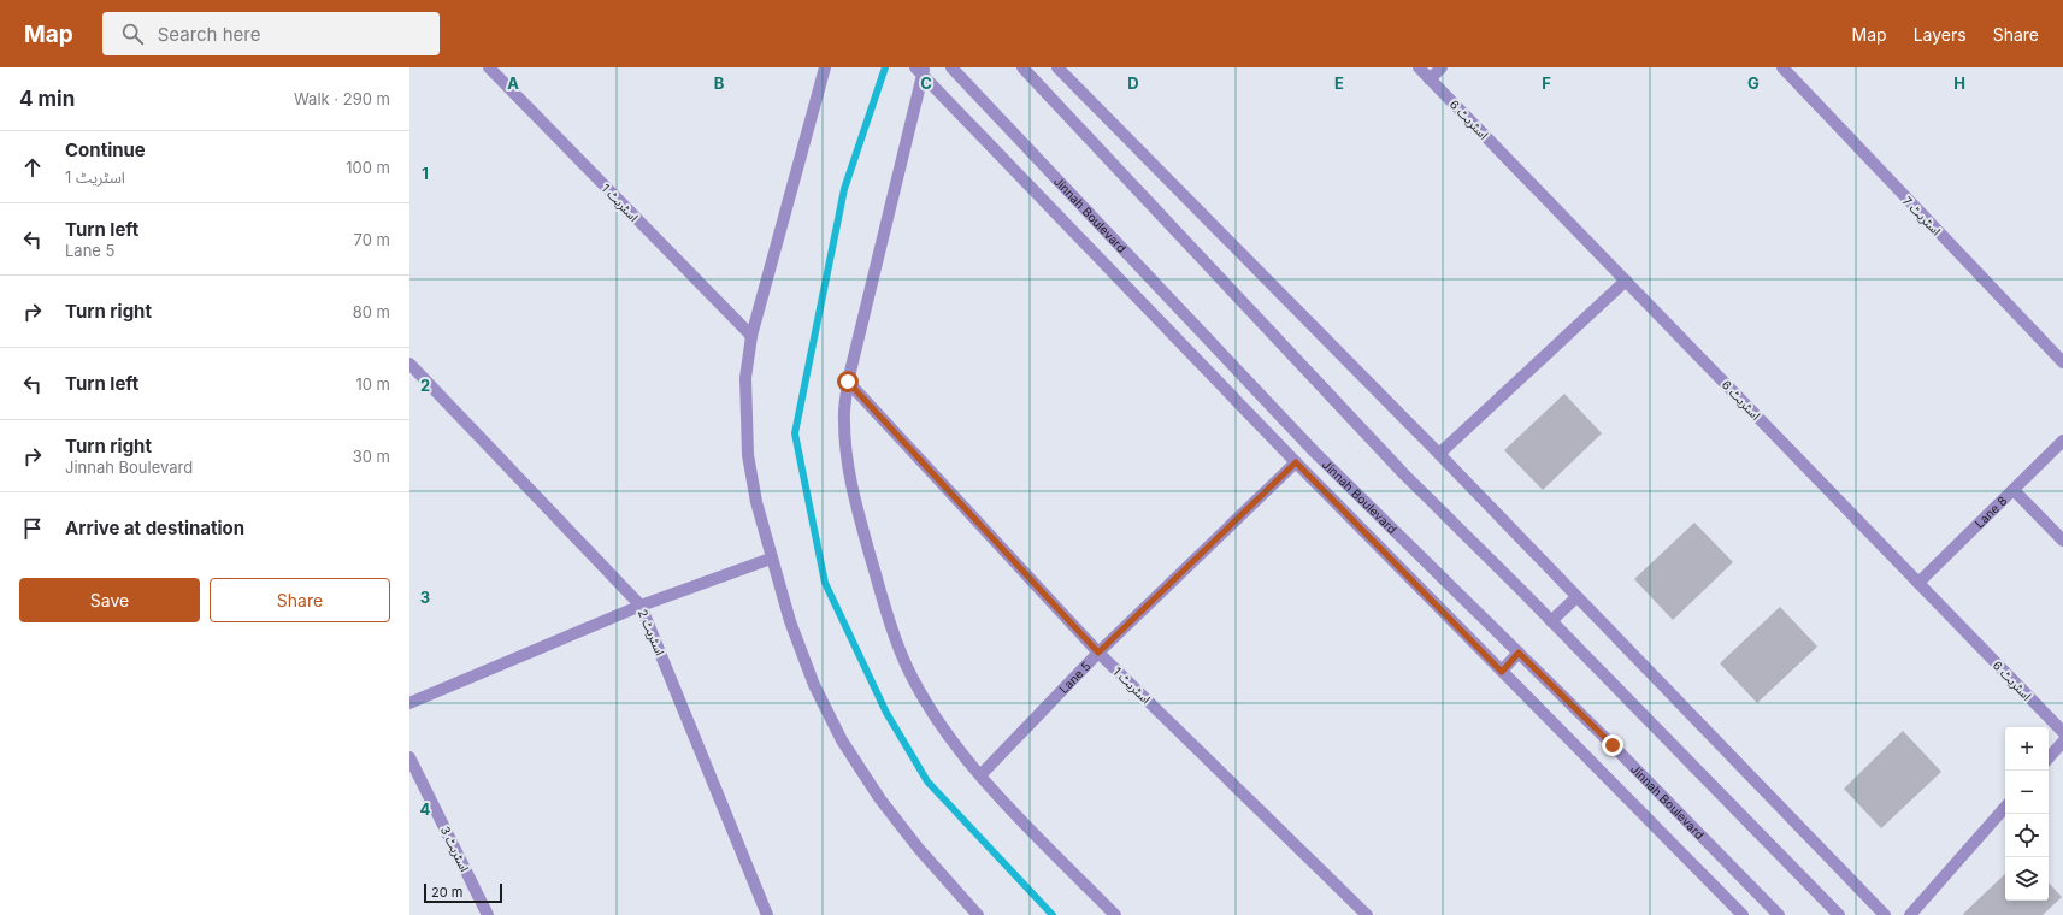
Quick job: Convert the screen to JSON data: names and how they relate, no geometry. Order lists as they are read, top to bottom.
{
  "streets": {
    "street": [
      "اسٹریٹ 6",
      "اسٹریٹ 1",
      "Jinnah Boulevard",
      "اسٹریٹ 7",
      "Lane 8",
      "اسٹریٹ 2",
      "Lane 5",
      "اسٹریٹ 3"
    ]
  },
  "crossings": [
    ["اسٹریٹ 6", "Lane 8"],
    ["اسٹریٹ 1", "Lane 5"]
  ],
  "scale_bar": "20 m",
  "page": {
    "header": "Map",
    "search": "Search here",
    "nav": ["Map", "Layers", "Share"],
    "heading": ["4 min", "Walk · 290 m"],
    "list": [
      ["Continue", "اسٹریٹ 1", "100 m"],
      ["Turn left", "Lane 5", "70 m"],
      ["Turn right", "80 m"],
      ["Turn left", "10 m"],
      ["Turn right", "Jinnah Boulevard", "30 m"],
      "Arrive at destination"
    ],
    "buttons": ["Save", "Share"],
    "map_buttons": ["+", "−"],
    "scale": "20 m"
  },
  "grid": {
    "columns": [
      "A",
      "B",
      "C",
      "D",
      "E",
      "F",
      "G",
      "H"
    ],
    "rows": [
      "1",
      "2",
      "3",
      "4"
    ]
  }
}
